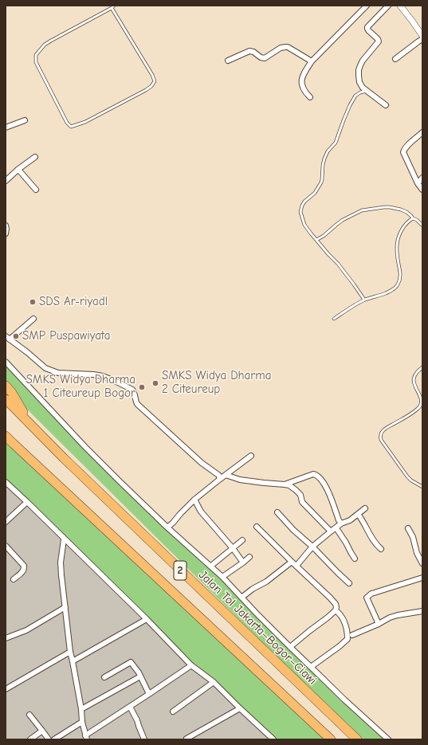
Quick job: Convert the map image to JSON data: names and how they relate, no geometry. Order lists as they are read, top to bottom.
{
  "streets": {
    "highway": ["2", "Jalan Tol Jakarta–Bogor–Ciawi"]
  },
  "places": [
    "SDS Ar-riyadl",
    "SMP Puspawiyata",
    "SMKS Widya Dharma 2 Citeureup",
    "SMKS Widya Dharma 1 Citeureup Bogor"
  ]
}
